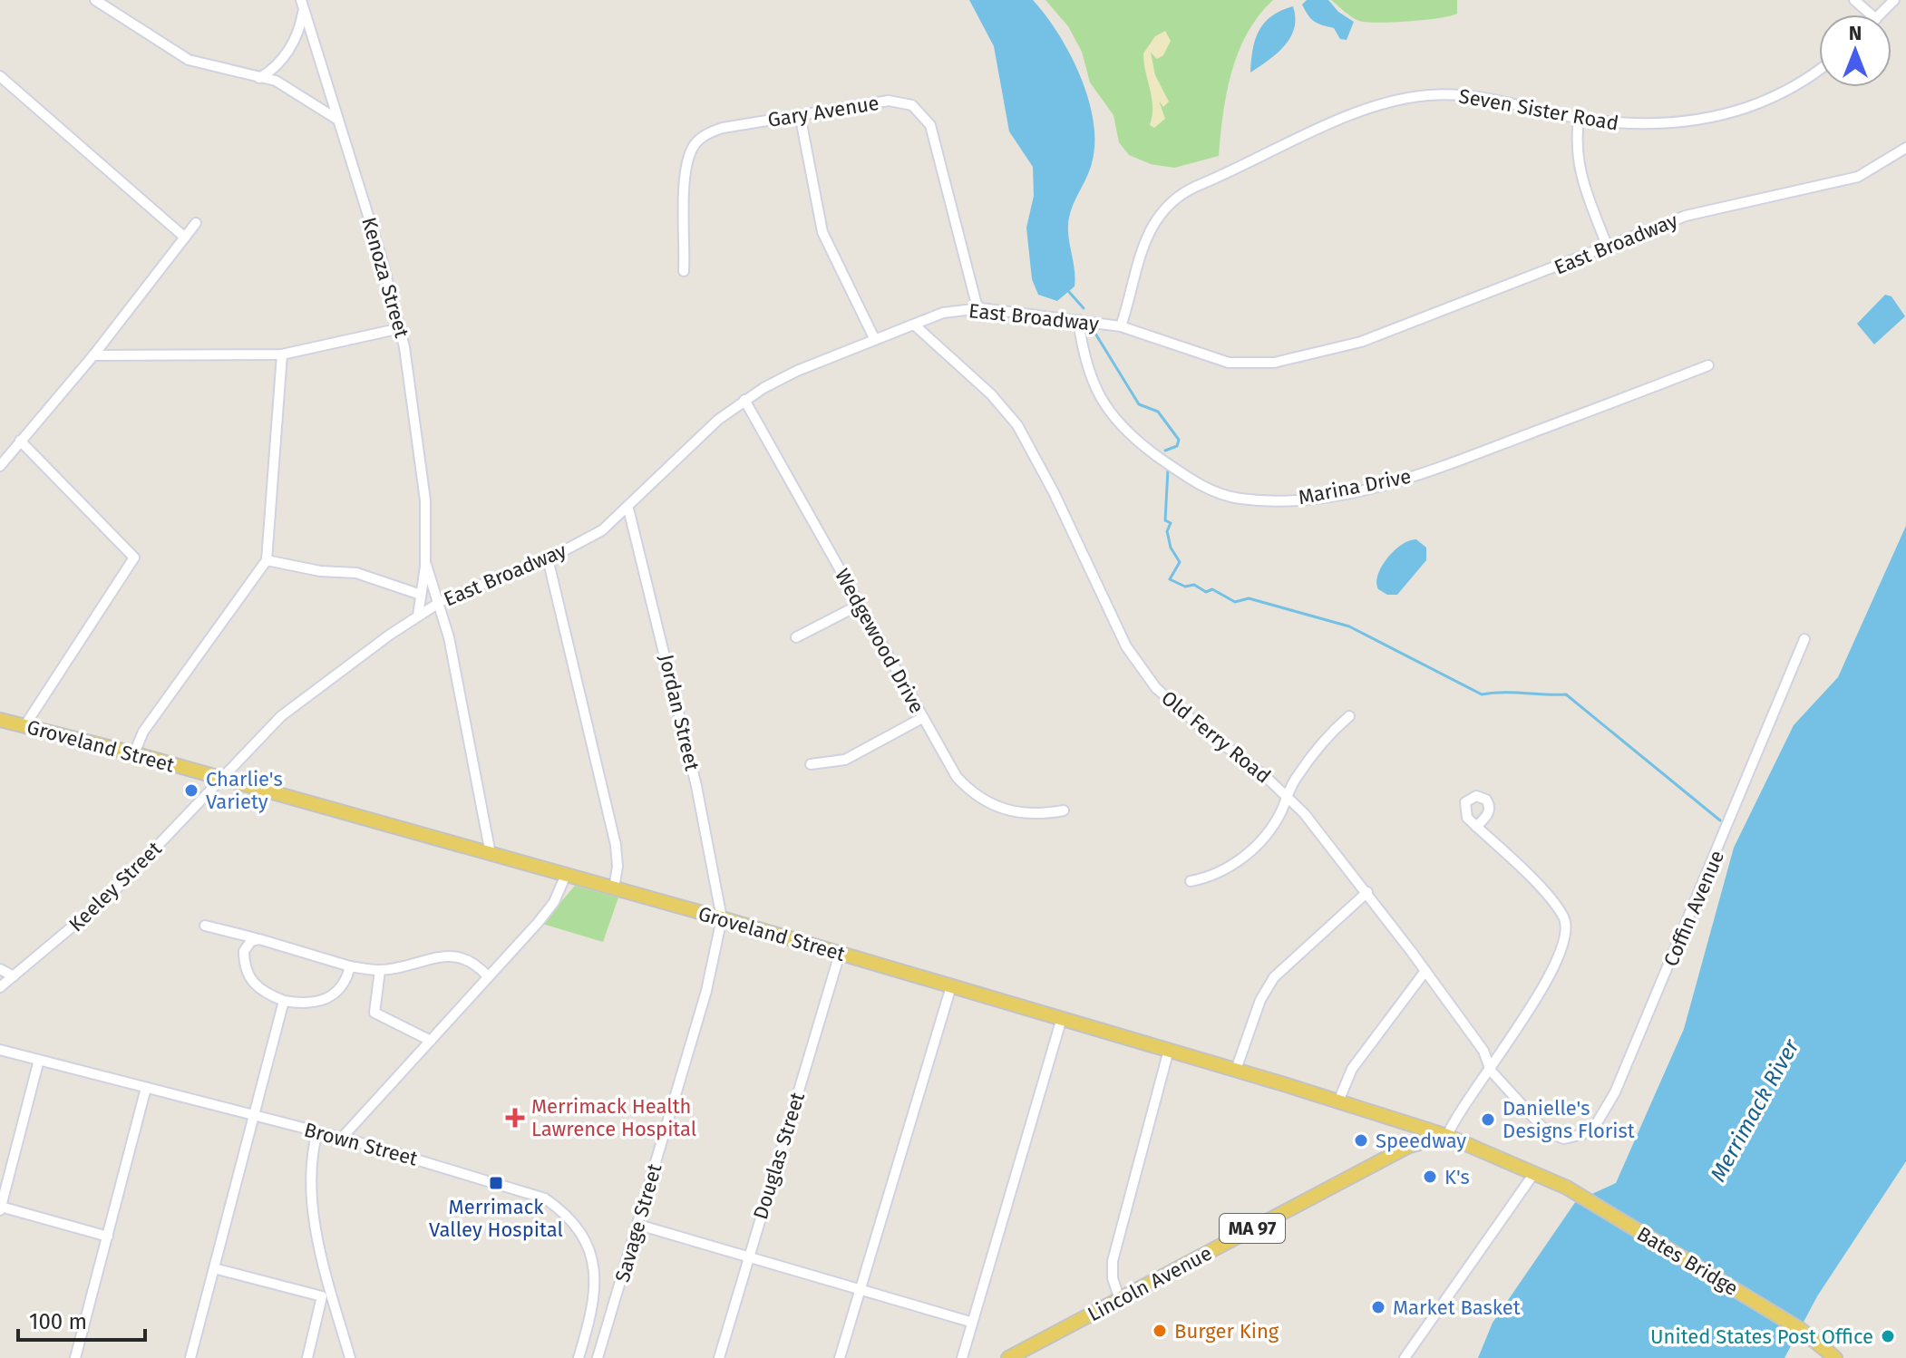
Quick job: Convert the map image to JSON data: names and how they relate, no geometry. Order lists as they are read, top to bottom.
{
  "streets": {
    "main road": [
      "Groveland Street",
      "MA 97",
      "Bates Bridge",
      "Lincoln Avenue"
    ],
    "street": [
      "Seven Sister Road",
      "Gary Avenue",
      "East Broadway",
      "Kenoza Street",
      "Marina Drive",
      "Wedgewood Drive",
      "Jordan Street",
      "Old Ferry Road",
      "Keeley Street",
      "Coffin Avenue",
      "Brown Street",
      "Douglas Street",
      "Savage Street"
    ]
  },
  "crossings": [
    ["Seven Sister Road", "East Broadway"],
    ["Gary Avenue", "East Broadway"],
    ["East Broadway", "Kenoza Street"],
    ["East Broadway", "Marina Drive"],
    ["East Broadway", "Wedgewood Drive"],
    ["East Broadway", "Jordan Street"],
    ["East Broadway", "Old Ferry Road"],
    ["East Broadway", "Groveland Street"],
    ["East Broadway", "Keeley Street"],
    ["Kenoza Street", "Groveland Street"],
    ["Jordan Street", "Groveland Street"],
    ["Jordan Street", "Savage Street"],
    ["Old Ferry Road", "Coffin Avenue"],
    ["Groveland Street", "Keeley Street"],
    ["Groveland Street", "Douglas Street"],
    ["Groveland Street", "Savage Street"],
    ["Groveland Street", "Bates Bridge"],
    ["Groveland Street", "Lincoln Avenue"]
  ],
  "water": ["Merrimack River"],
  "places": {
    "other": [
      "Charlie's Variety",
      "Danielle's Designs Florist",
      "Speedway",
      "K's",
      "Market Basket",
      "Burger King",
      "United States Post Office"
    ],
    "health": ["Merrimack Health Lawrence Hospital"],
    "transit": ["Merrimack Valley Hospital"]
  },
  "scale_bar": "100 m",
  "north": "top"
}
